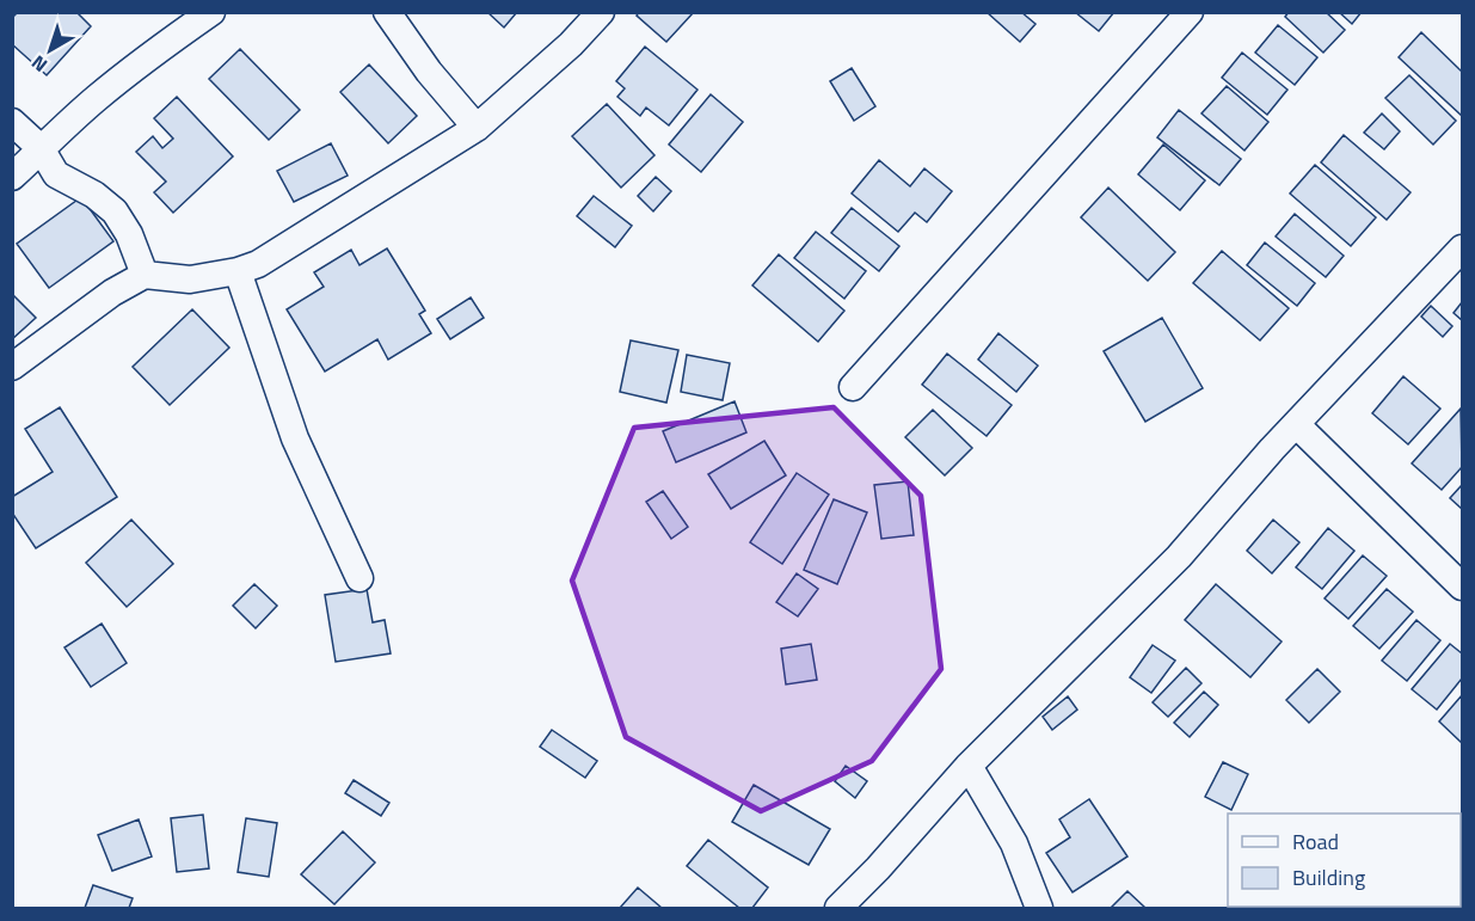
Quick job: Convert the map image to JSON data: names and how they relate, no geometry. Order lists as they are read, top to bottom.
{
  "legend": ["Road", "Building"],
  "north": "bottom left"
}
